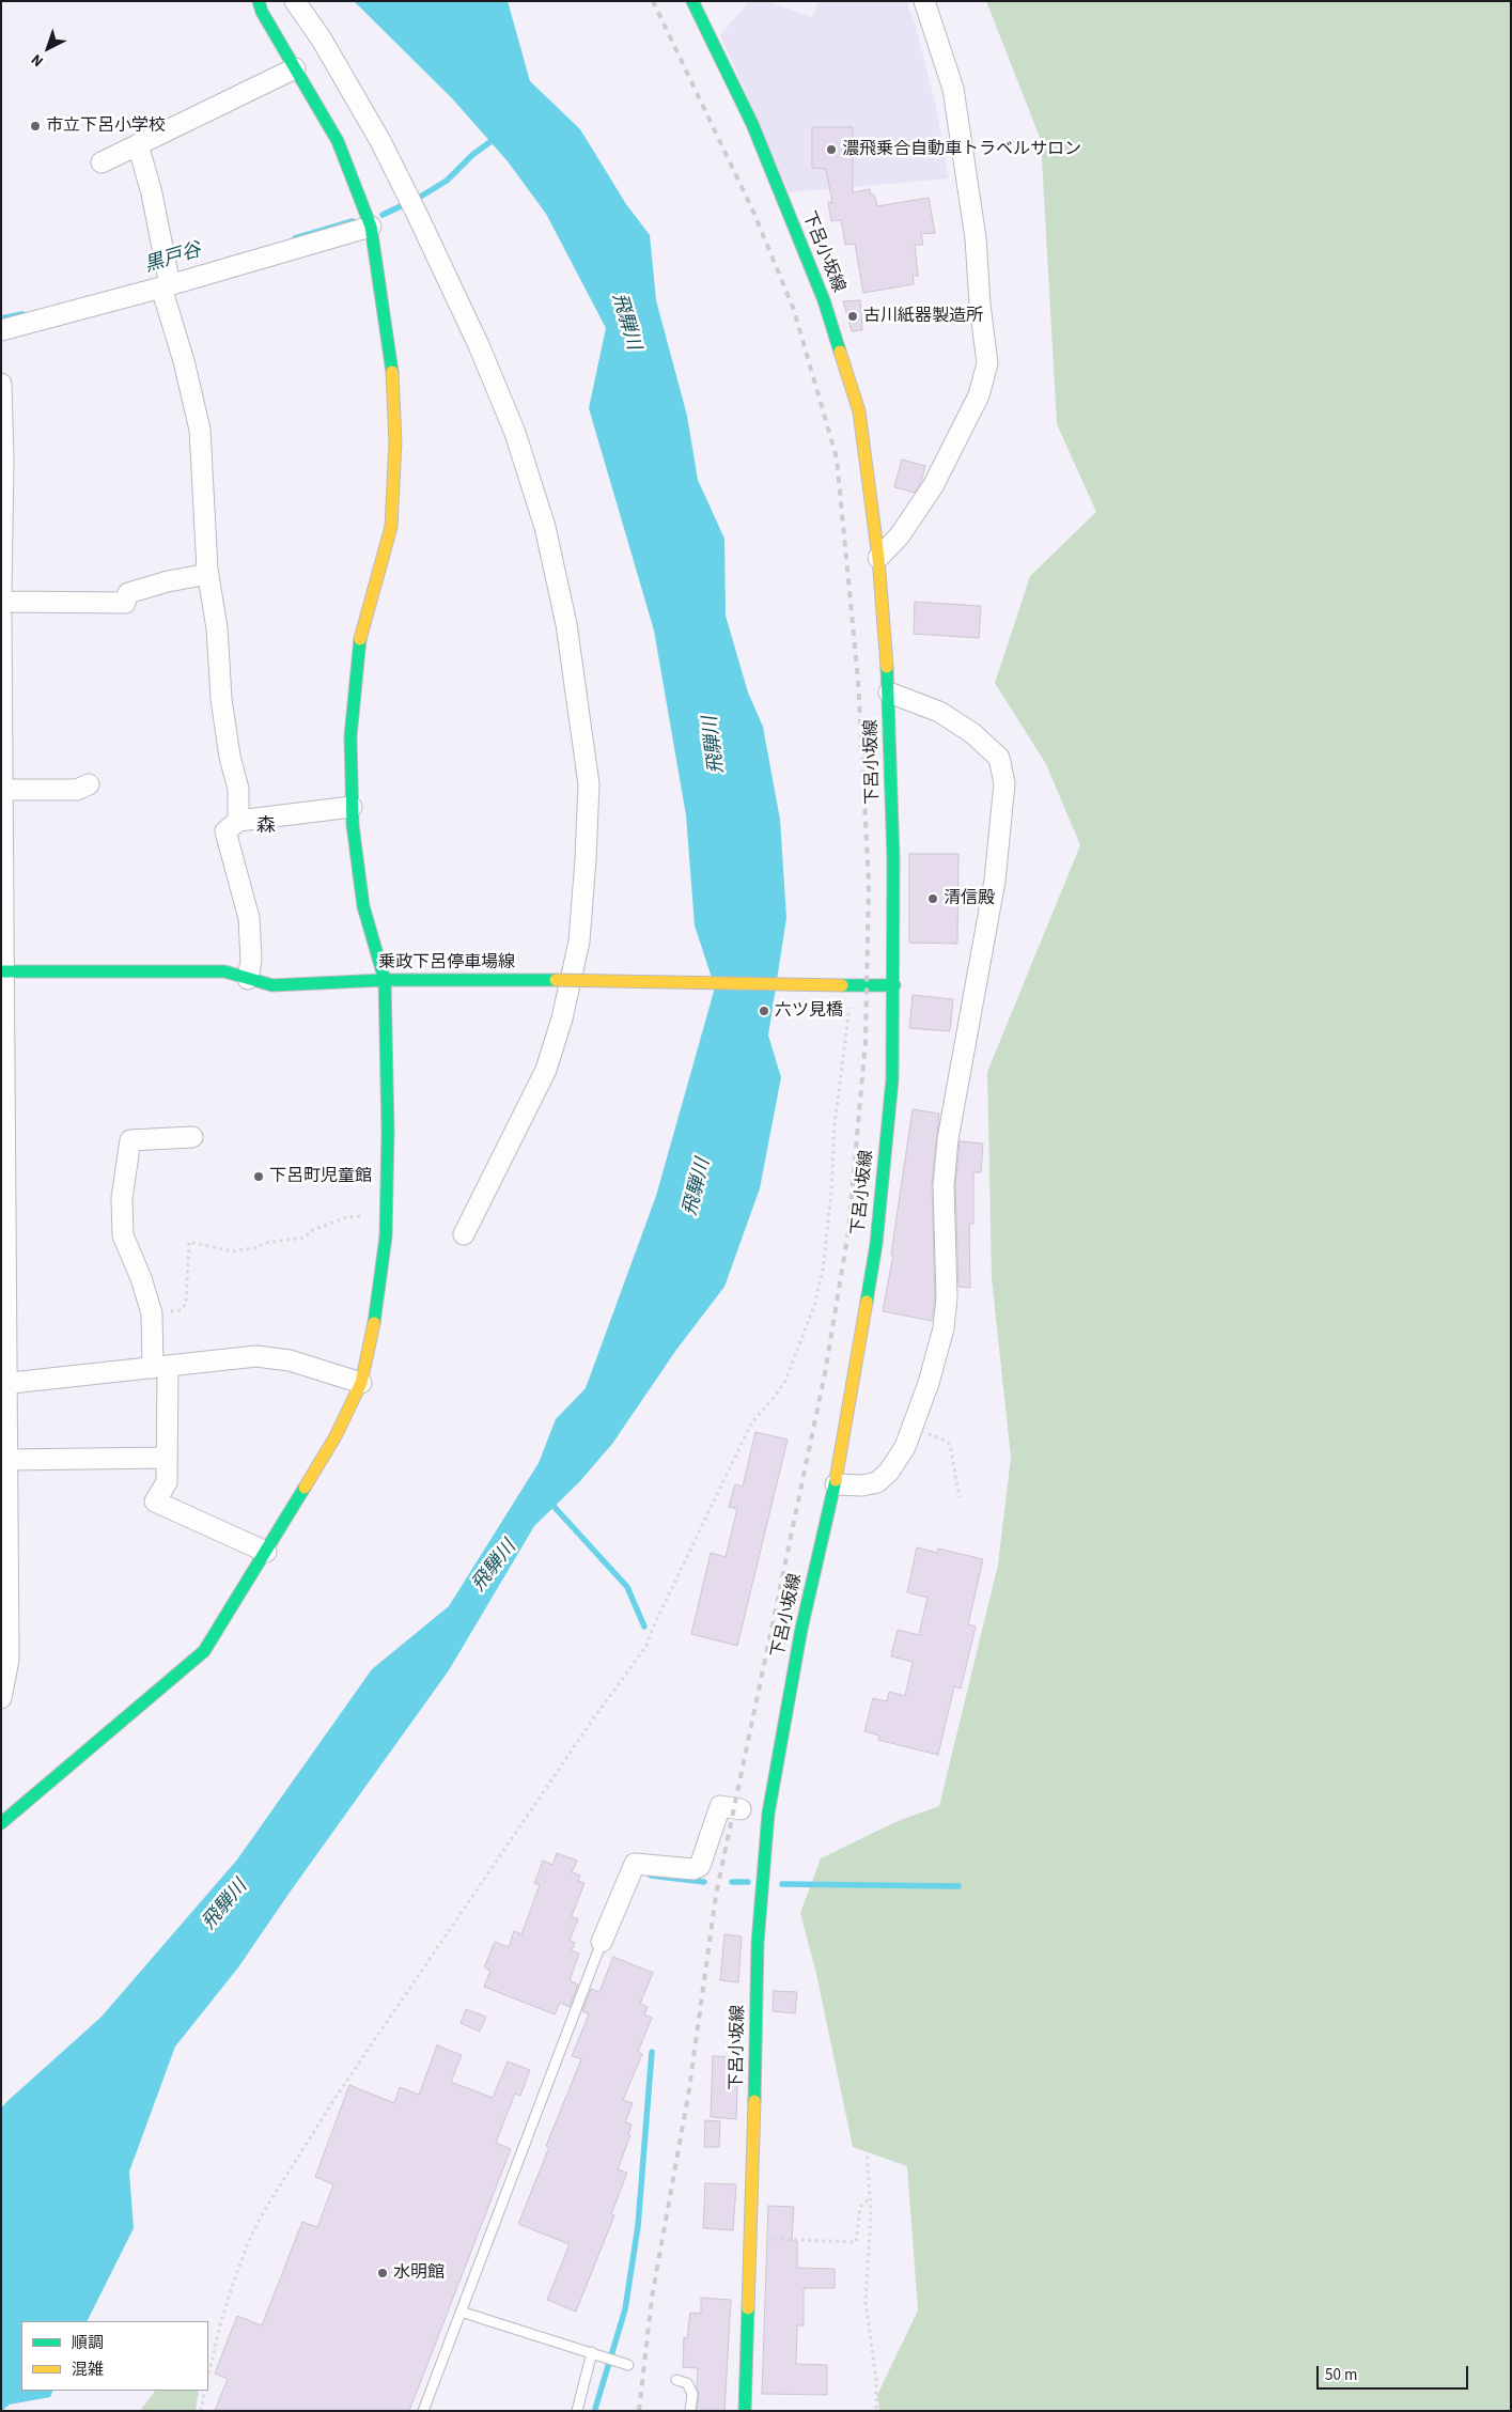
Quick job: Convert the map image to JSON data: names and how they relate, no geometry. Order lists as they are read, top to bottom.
{
  "streets": {
    "main road": ["下呂小坂線", "乗政下呂停車場線"]
  },
  "crossings": [
    ["下呂小坂線", "乗政下呂停車場線"]
  ],
  "districts": ["森"],
  "water": ["黒戸谷", "飛騨川"],
  "places": [
    "市立下呂小学校",
    "濃飛乗合自動車トラベルサロン",
    "古川紙器製造所",
    "清信殿",
    "六ツ見橋",
    "下呂町児童館",
    "水明館"
  ],
  "legend": ["順調", "混雑"],
  "scale_bar": "50 m",
  "north": "bottom left"
}
